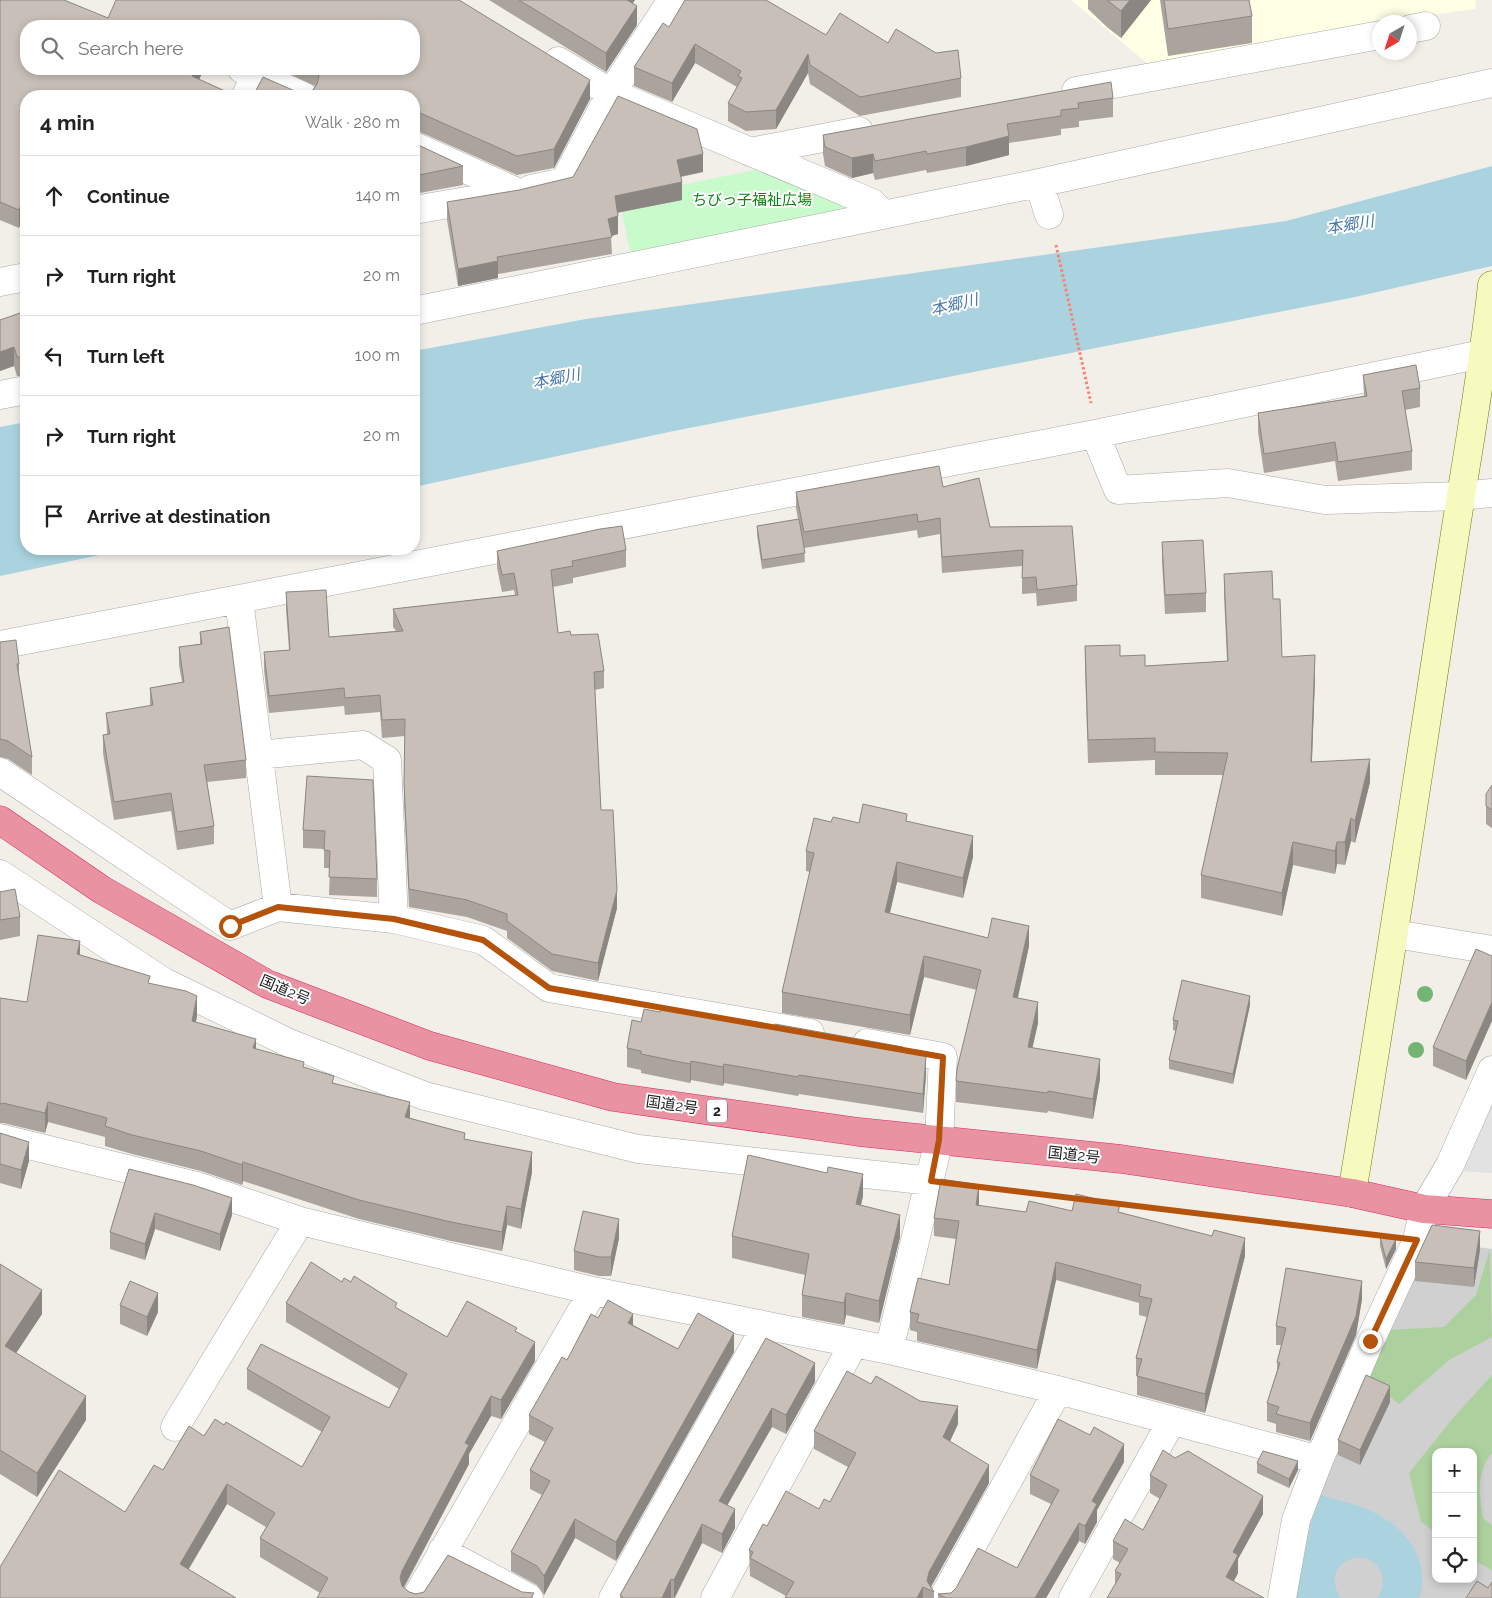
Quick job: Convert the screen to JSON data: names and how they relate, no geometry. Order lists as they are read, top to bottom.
{
  "streets": {
    "highway": ["国道2号", "2"]
  },
  "water": ["本郷川"],
  "parks": ["ちびっ子福祉広場"],
  "north": "bottom left",
  "page": {
    "search": "Search here",
    "heading": ["4 min", "Walk · 280 m"],
    "list": [
      ["Continue", "140 m"],
      ["Turn right", "20 m"],
      ["Turn left", "100 m"],
      ["Turn right", "20 m"],
      "Arrive at destination"
    ],
    "map_buttons": ["+", "−"]
  }
}
